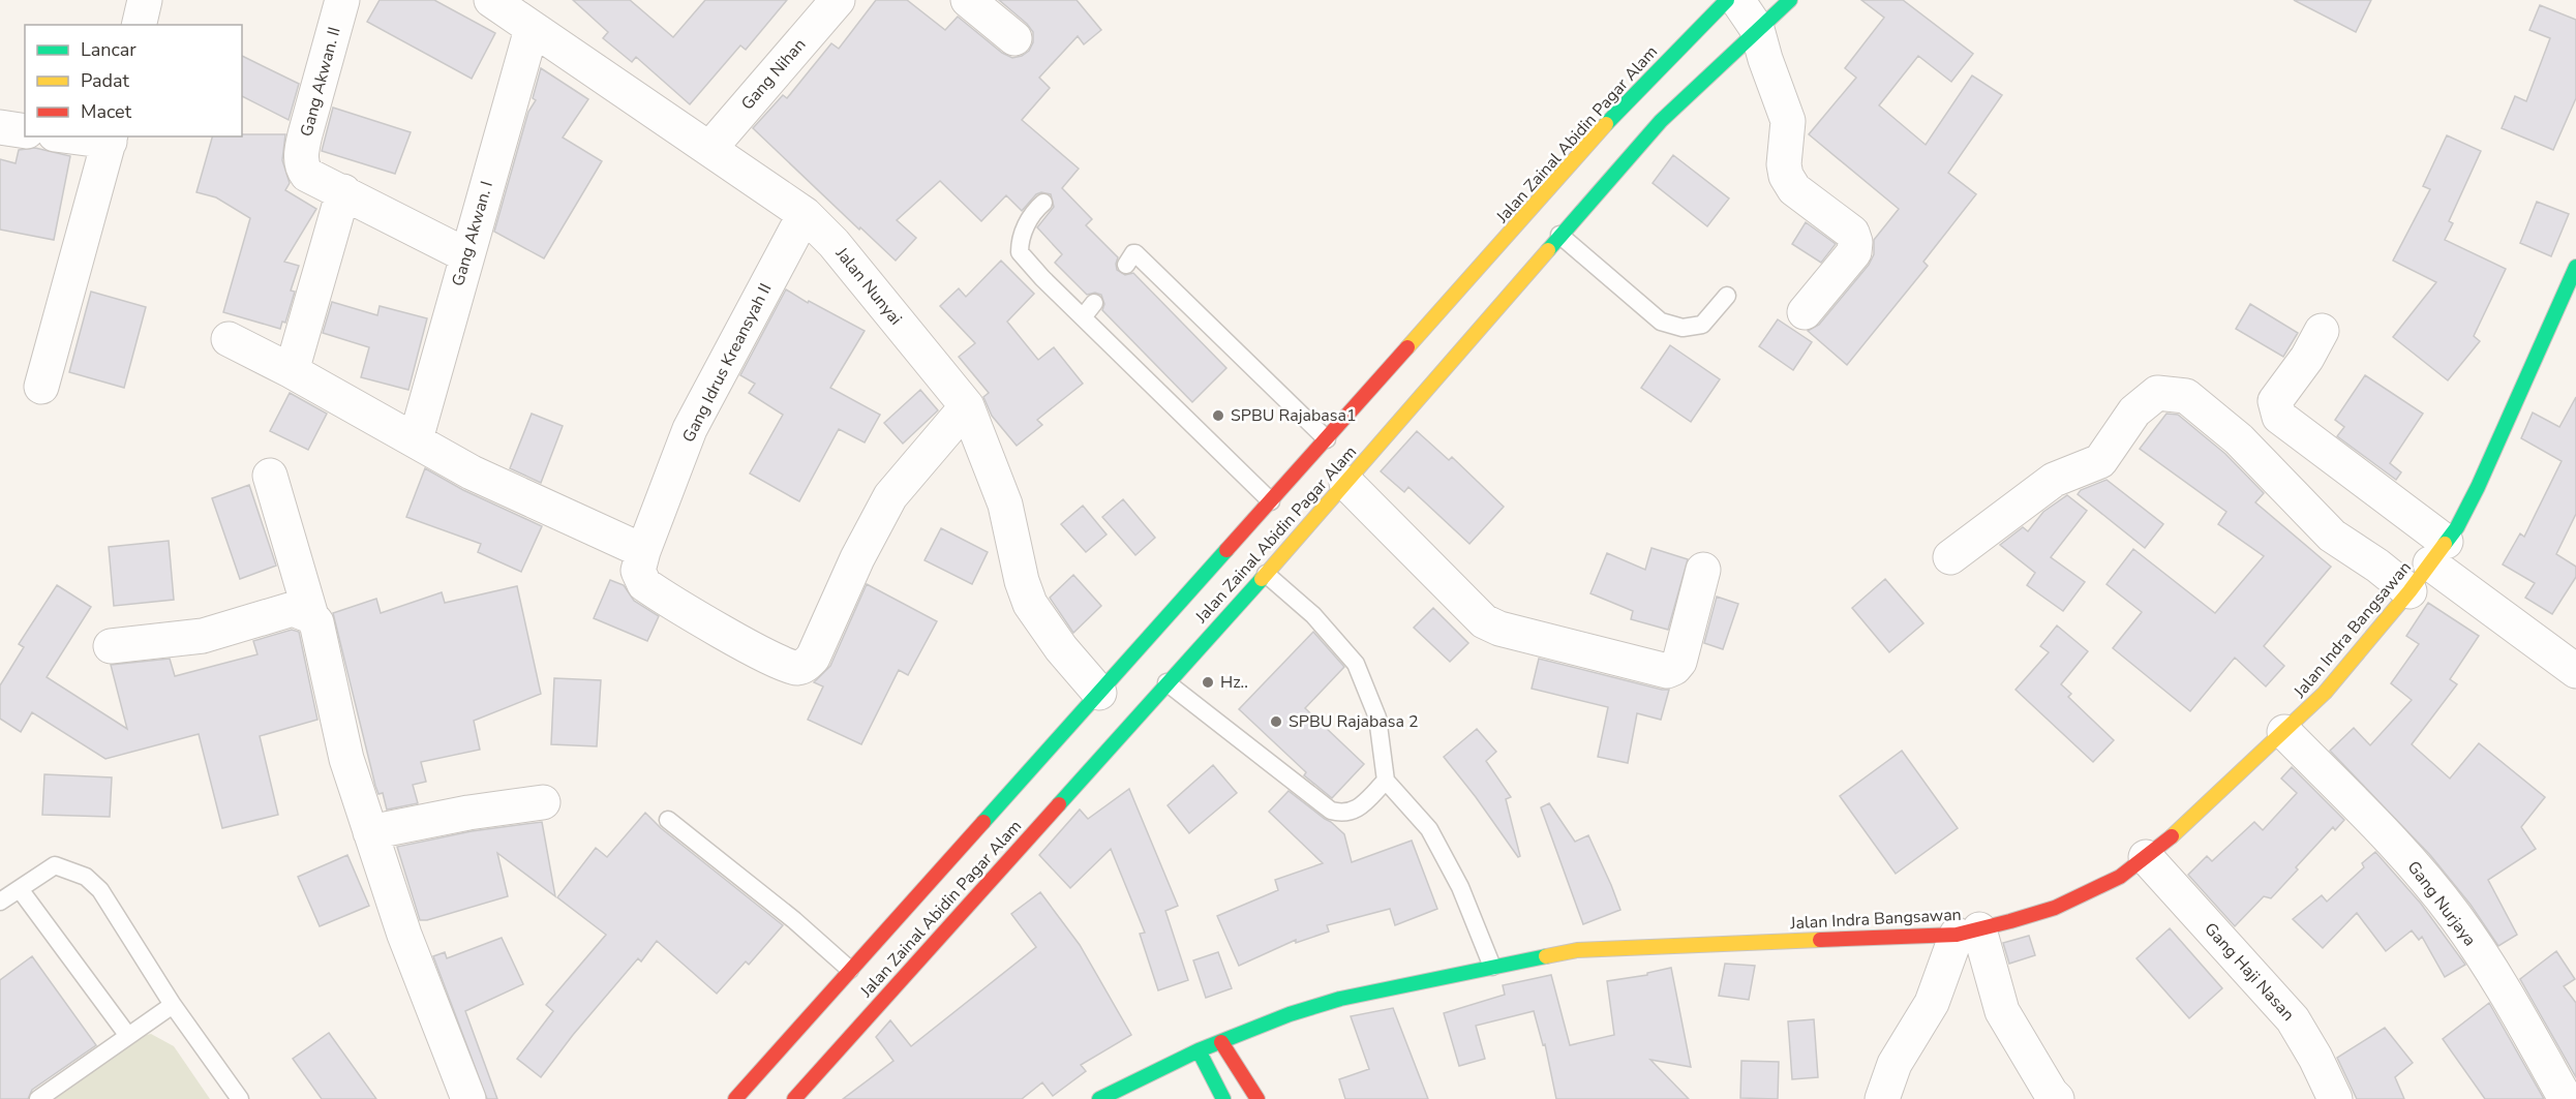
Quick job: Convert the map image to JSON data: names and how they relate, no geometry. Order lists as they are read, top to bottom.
{
  "streets": {
    "main road": ["Jalan Zainal Abidin Pagar Alam", "Jalan Indra Bangsawan"],
    "street": [
      "Gang Nihan",
      "Gang Akwan. II",
      "Gang Akwan. I",
      "Jalan Nunyai",
      "Gang Idrus Kreansyah II",
      "Gang Nurjaya",
      "Gang Haji Nasan"
    ]
  },
  "crossings": [
    ["Gang Nihan", "Jalan Nunyai"],
    ["Jalan Zainal Abidin Pagar Alam", "Jalan Nunyai"],
    ["Gang Akwan. I", "Jalan Nunyai"],
    ["Jalan Nunyai", "Gang Idrus Kreansyah II"],
    ["Jalan Indra Bangsawan", "Gang Nurjaya"],
    ["Jalan Indra Bangsawan", "Gang Haji Nasan"]
  ],
  "places": ["SPBU Rajabasa1", "Hz..", "SPBU Rajabasa 2"],
  "legend": ["Lancar", "Padat", "Macet"]
}
